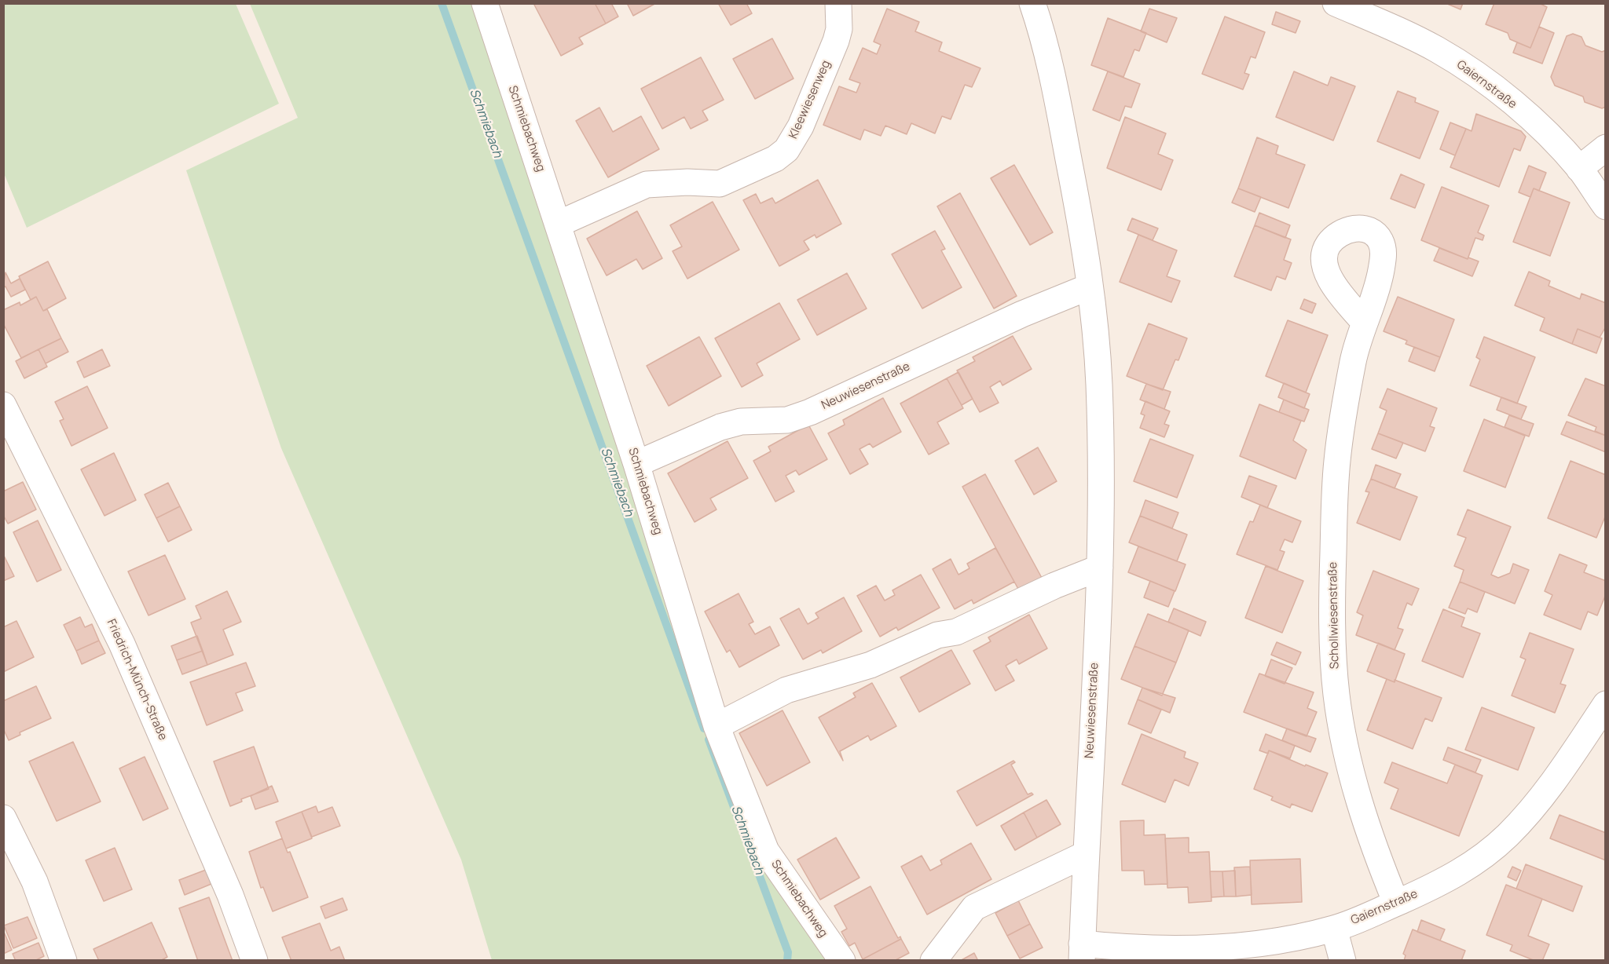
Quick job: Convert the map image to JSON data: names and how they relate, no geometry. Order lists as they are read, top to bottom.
{
  "streets": {
    "street": [
      "Gaiernstraße",
      "Kleewiesenweg",
      "Schmiebachweg",
      "Neuwiesenstraße",
      "Schollwiesenstraße",
      "Friedrich-Münch-Straße"
    ]
  },
  "crossings": [
    ["Gaiernstraße", "Neuwiesenstraße"],
    ["Gaiernstraße", "Schollwiesenstraße"],
    ["Kleewiesenweg", "Schmiebachweg"],
    ["Schmiebachweg", "Neuwiesenstraße"]
  ],
  "water": ["Schmiebach"]
}
